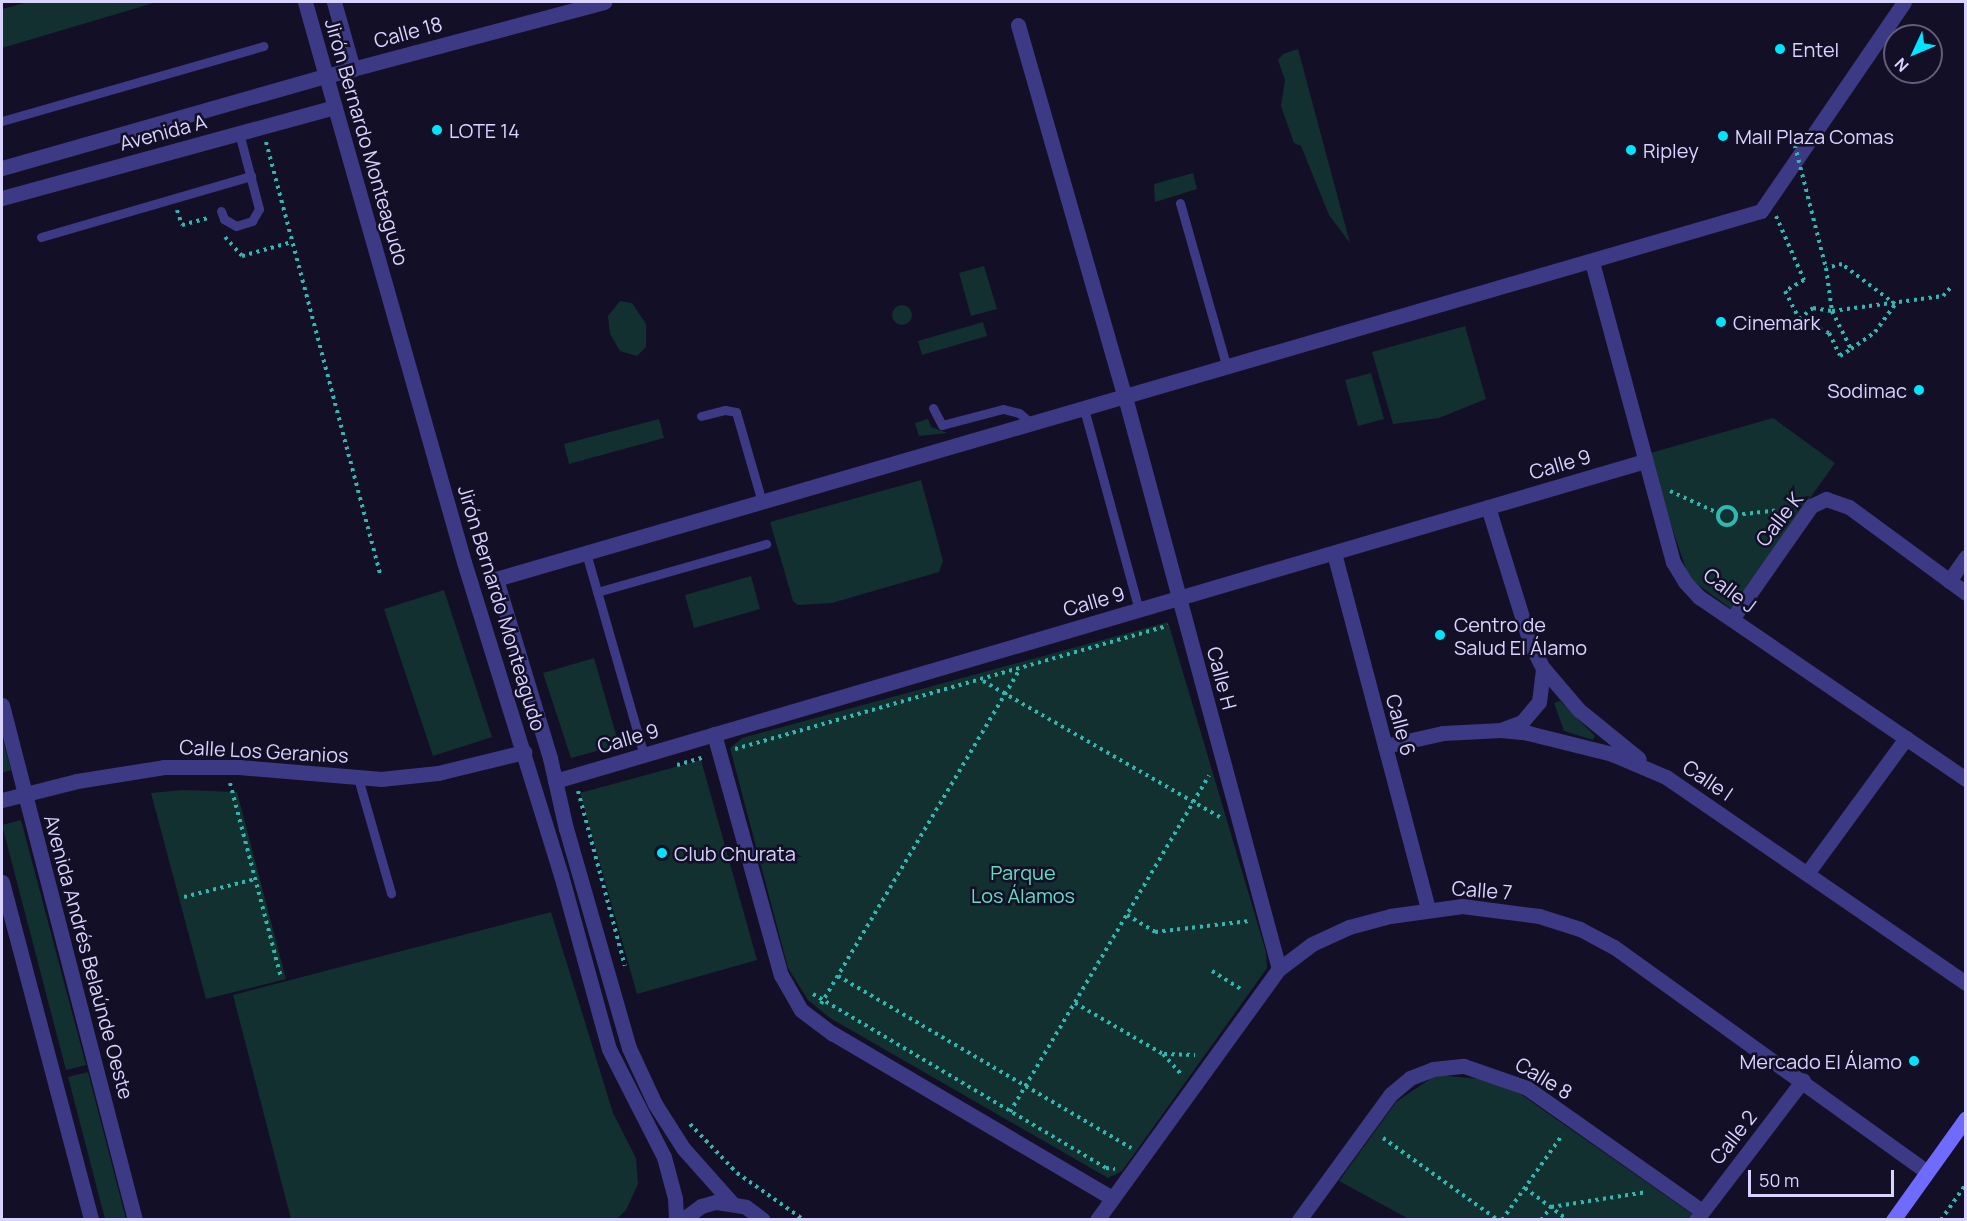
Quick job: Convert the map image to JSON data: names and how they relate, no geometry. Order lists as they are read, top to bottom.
{
  "streets": {
    "street": [
      "Calle 18",
      "Avenida A",
      "Jirón Bernardo Monteagudo",
      "Calle 9",
      "Calle K",
      "Calle J",
      "Calle H",
      "Calle 6",
      "Calle Los Geranios",
      "Calle I",
      "Calle 7",
      "Avenida Andrés Belaúnde Oeste",
      "Calle 8",
      "Calle 2"
    ]
  },
  "crossings": [
    ["Calle 18", "Avenida A"],
    ["Calle 18", "Jirón Bernardo Monteagudo"],
    ["Avenida A", "Jirón Bernardo Monteagudo"],
    ["Jirón Bernardo Monteagudo", "Calle 9"],
    ["Jirón Bernardo Monteagudo", "Calle Los Geranios"],
    ["Calle 9", "Calle J"],
    ["Calle 9", "Calle H"],
    ["Calle 9", "Calle 6"],
    ["Calle K", "Calle J"],
    ["Calle H", "Calle 7"],
    ["Calle 6", "Calle I"],
    ["Calle 6", "Calle 7"],
    ["Calle Los Geranios", "Avenida Andrés Belaúnde Oeste"],
    ["Calle 7", "Calle 2"],
    ["Calle 8", "Calle 2"]
  ],
  "parks": ["Parque Los Álamos"],
  "places": [
    "Entel",
    "LOTE 14",
    "Mall Plaza Comas",
    "Ripley",
    "Cinemark",
    "Sodimac",
    "Centro de Salud El Álamo",
    "Club Churata",
    "Mercado El Álamo"
  ],
  "scale_bar": "50 m",
  "north": "bottom left"
}
